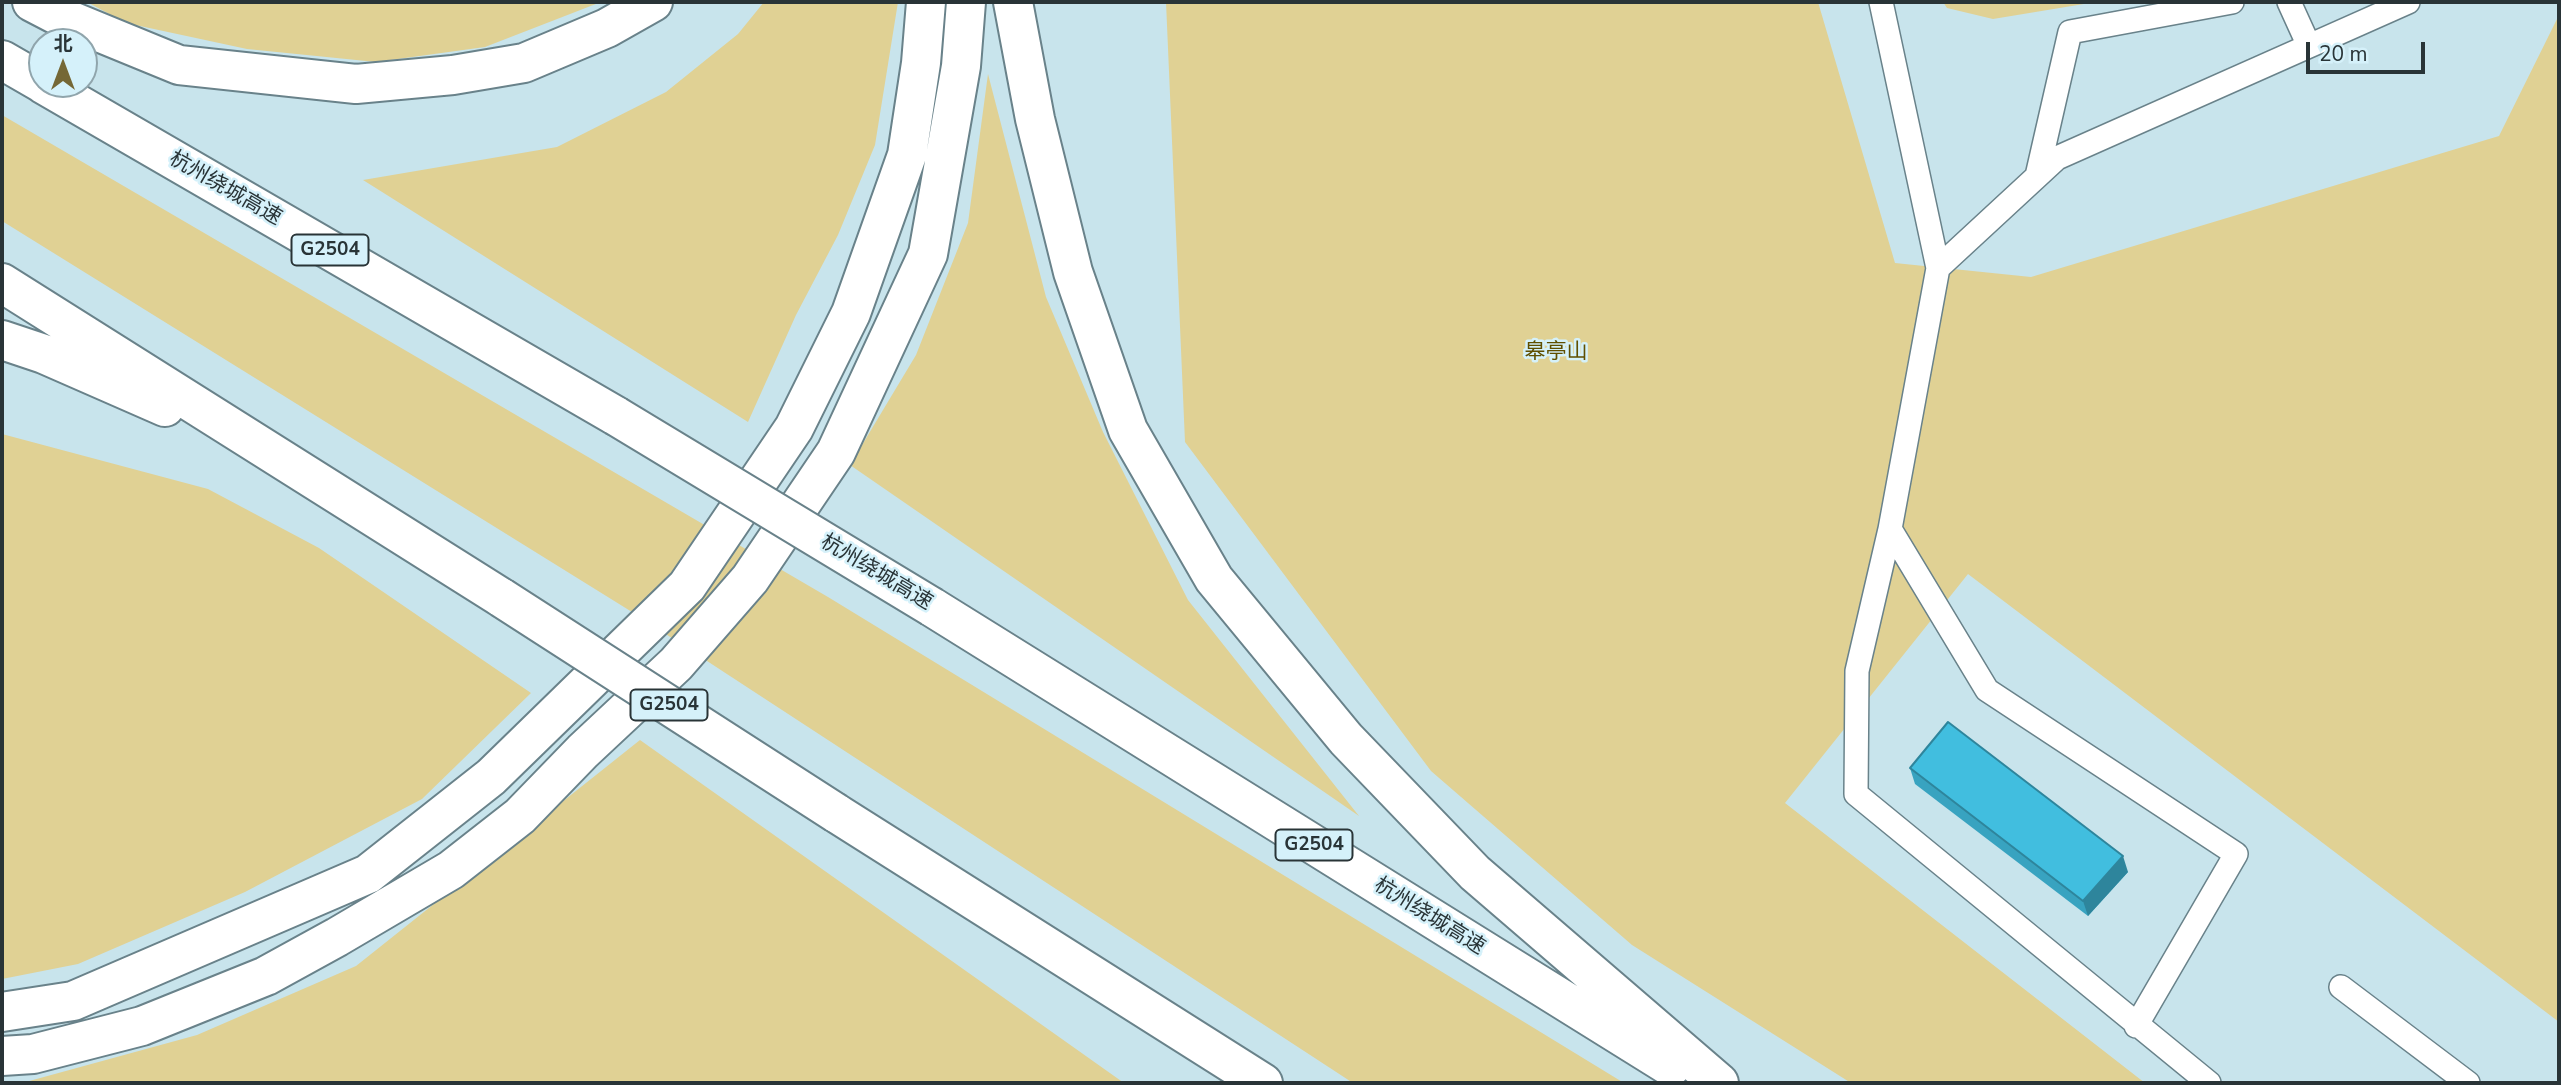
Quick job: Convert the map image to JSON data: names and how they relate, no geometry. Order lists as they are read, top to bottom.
{
  "streets": {
    "highway": ["杭州绕城高速", "G2504"]
  },
  "parks": ["皋亭山"],
  "scale_bar": "20 m",
  "north": "top"
}
